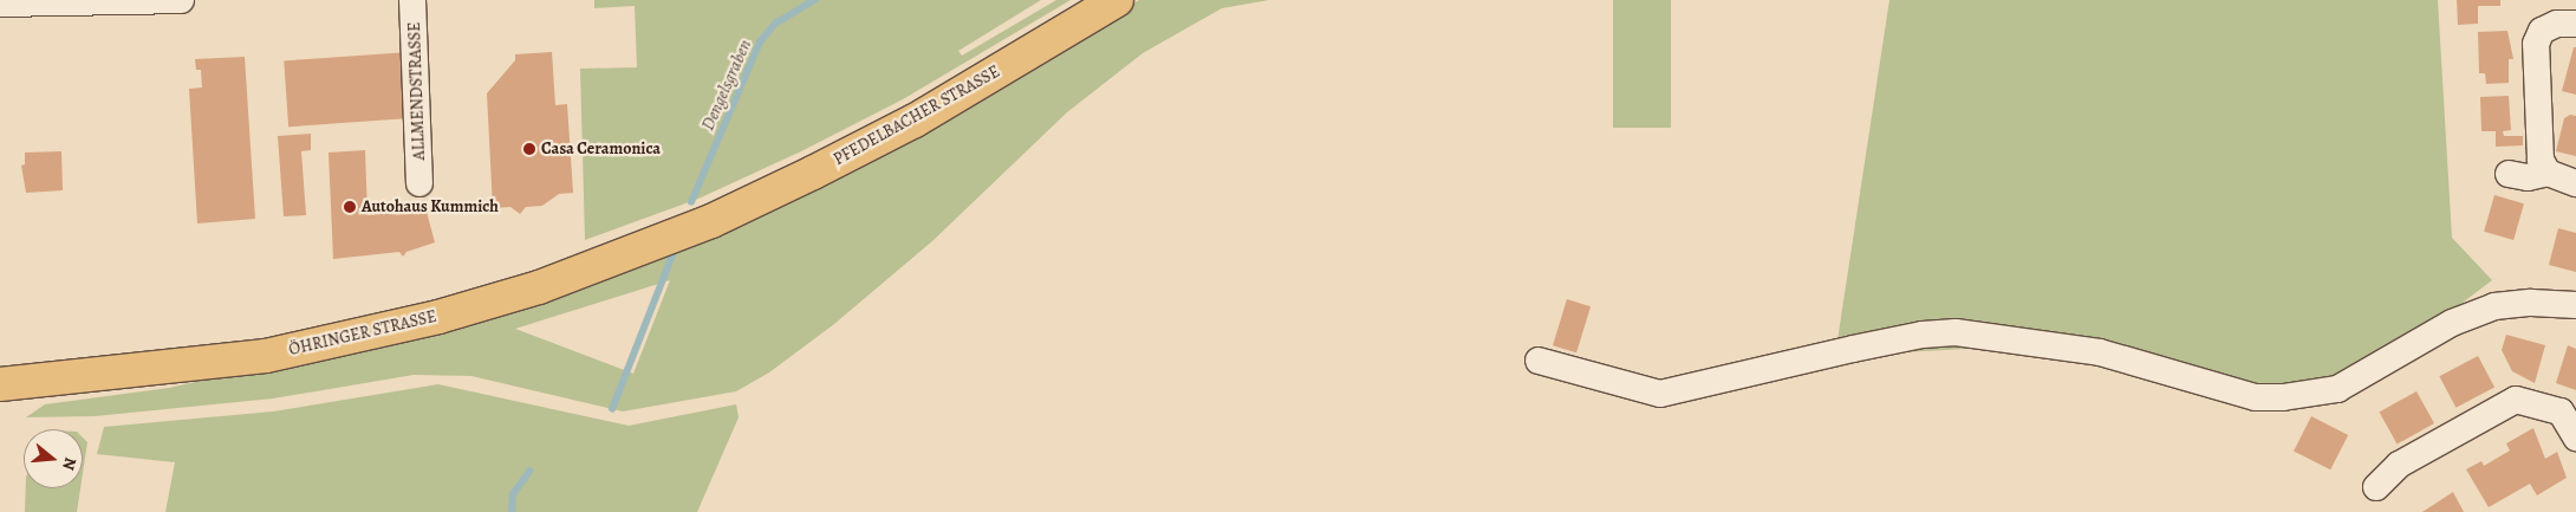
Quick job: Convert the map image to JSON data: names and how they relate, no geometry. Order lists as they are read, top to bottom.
{
  "streets": {
    "main road": ["PFEDELBACHER STRASSE", "ÖHRINGER STRASSE"],
    "street": ["ALLMENDSTRASSE"]
  },
  "crossings": [
    ["PFEDELBACHER STRASSE", "ÖHRINGER STRASSE"]
  ],
  "water": ["Dengelsgraben"],
  "places": ["Casa Ceramonica", "Autohaus Kummich"],
  "north": "right"
}
